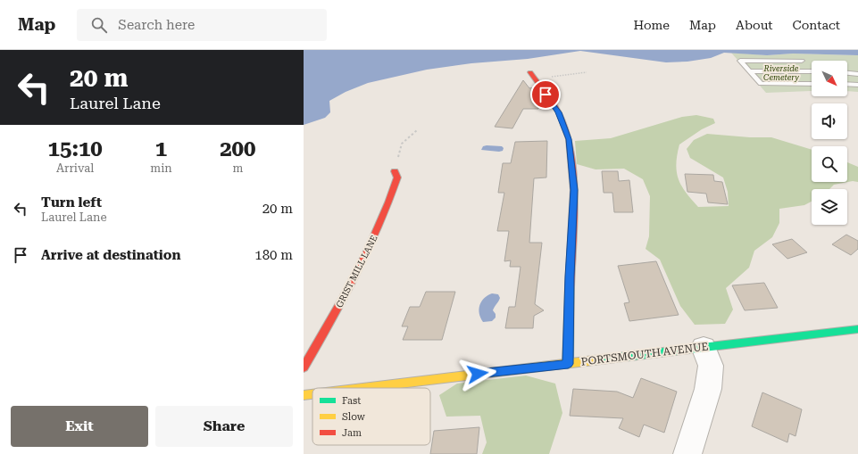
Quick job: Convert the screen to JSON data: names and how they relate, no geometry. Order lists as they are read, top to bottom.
{
  "streets": {
    "street": ["GRIST MILL LANE", "PORTSMOUTH AVENUE"]
  },
  "parks": ["Riverside Cemetery"],
  "legend": ["Fast", "Slow", "Jam"],
  "north": "bottom right",
  "page": {
    "header": "Map",
    "search": "Search here",
    "nav": [
      "Home",
      "Map",
      "About",
      "Contact"
    ],
    "turn": ["20 m", "Laurel Lane"],
    "eta": [
      "15:10",
      "Arrival",
      "1",
      "min",
      "200",
      "m"
    ],
    "list": [
      {
        "name": "Turn left",
        "note": "Laurel Lane",
        "value": "20 m"
      },
      {
        "name": "Arrive at destination",
        "value": "180 m"
      }
    ],
    "buttons": ["Exit", "Share"]
  }
}
